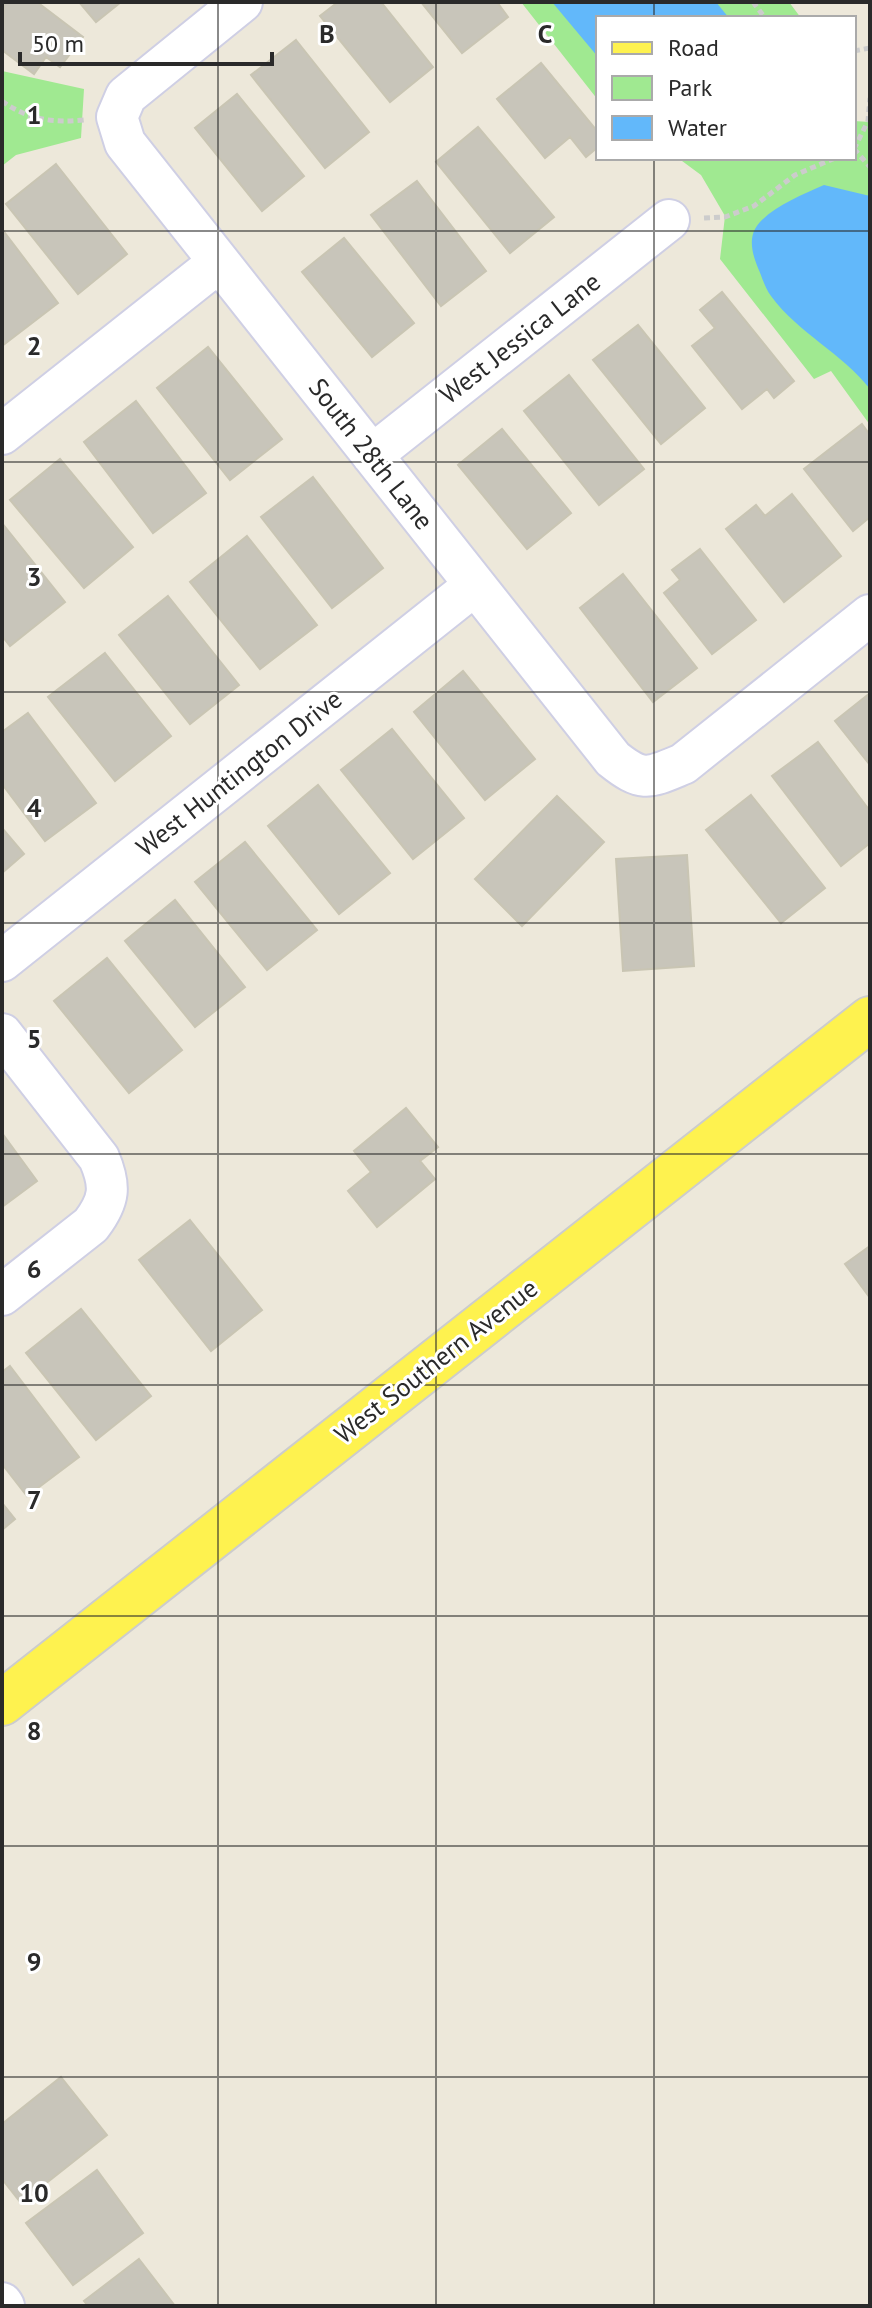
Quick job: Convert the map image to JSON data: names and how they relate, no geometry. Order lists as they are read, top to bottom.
{
  "streets": {
    "main road": ["West Southern Avenue"],
    "street": ["West Jessica Lane", "South 28th Lane", "West Huntington Drive"]
  },
  "crossings": [
    ["West Jessica Lane", "South 28th Lane"],
    ["South 28th Lane", "West Huntington Drive"]
  ],
  "legend": ["Road", "Park", "Water"],
  "scale_bar": "50 m",
  "grid": {
    "columns": ["B", "C"],
    "rows": [
      "1",
      "2",
      "3",
      "4",
      "5",
      "6",
      "7",
      "8",
      "9",
      "10"
    ]
  }
}
